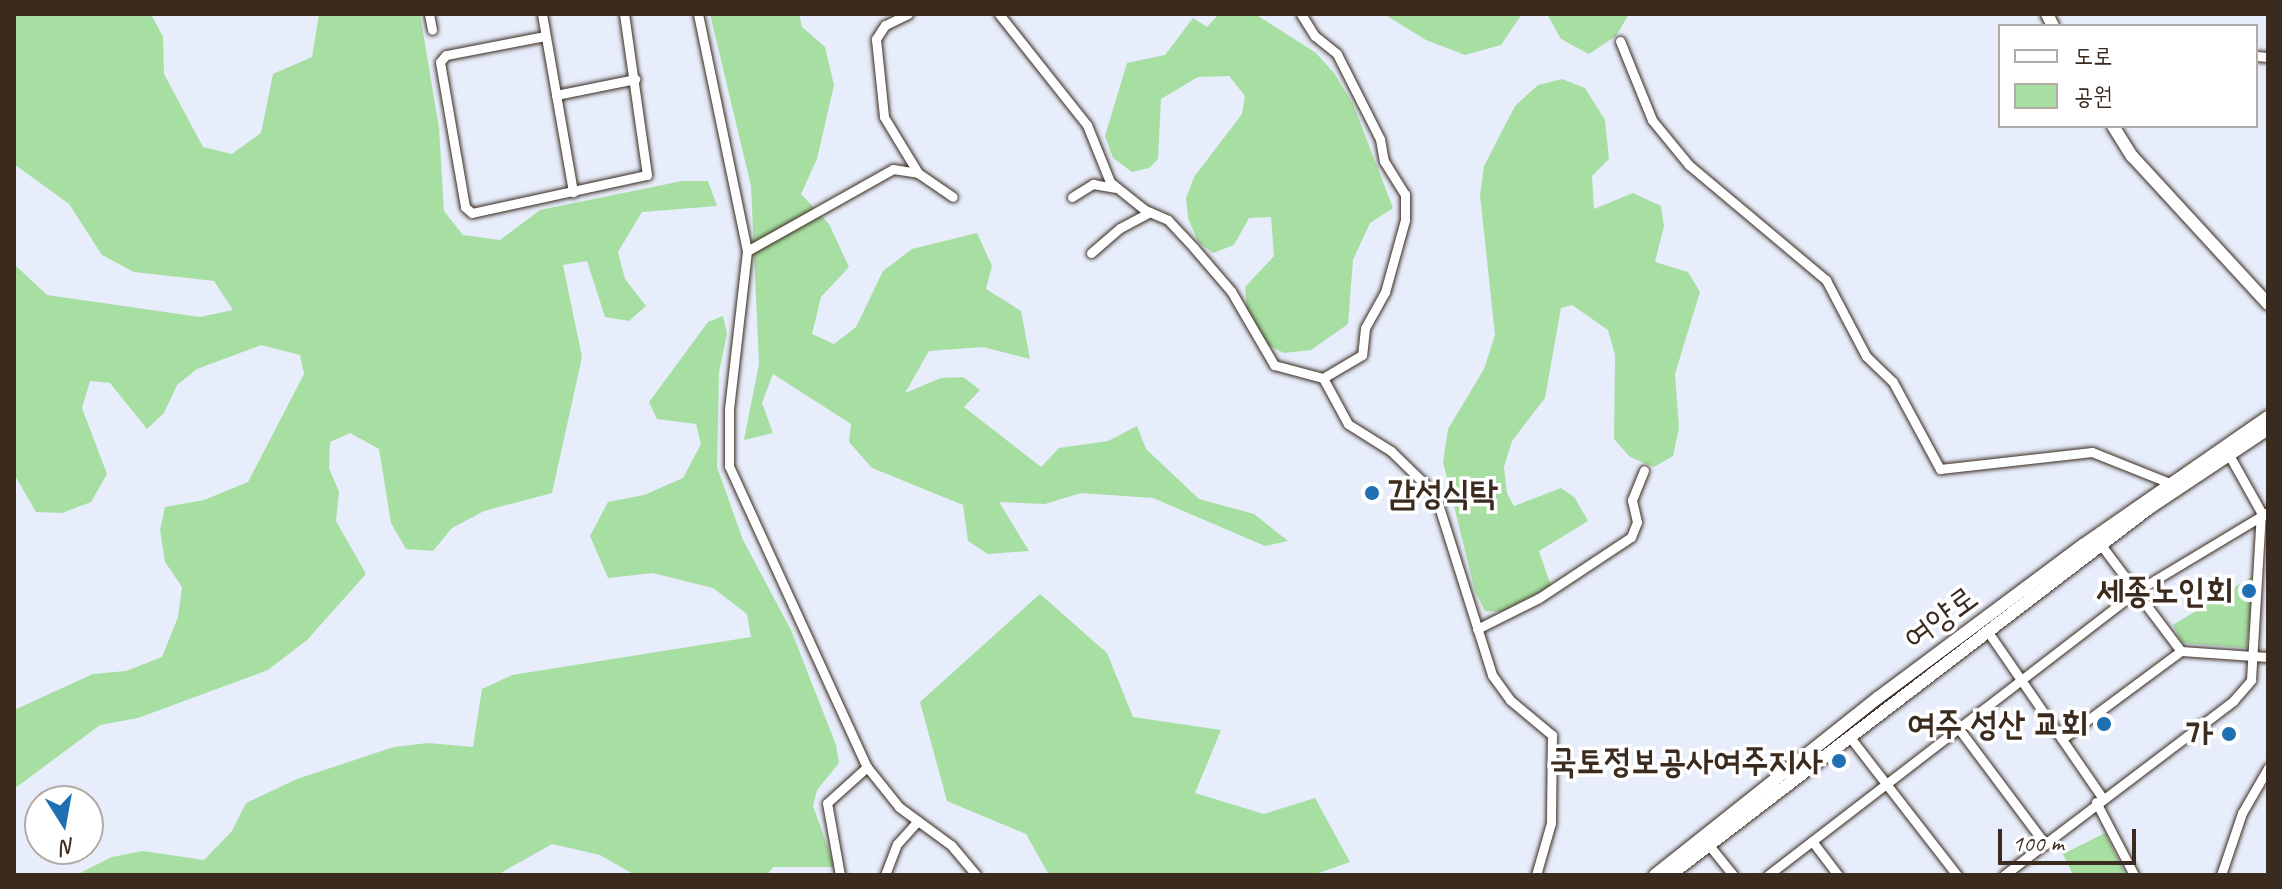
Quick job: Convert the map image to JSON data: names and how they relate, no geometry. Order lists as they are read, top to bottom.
{
  "streets": {
    "street": ["여양로"]
  },
  "places": [
    "감성식탁",
    "세종노인회",
    "여주 성산 교회",
    "가",
    "국토정보공사여주지사"
  ],
  "legend": ["도로", "공원"],
  "scale_bar": "100 m",
  "north": "bottom"
}
